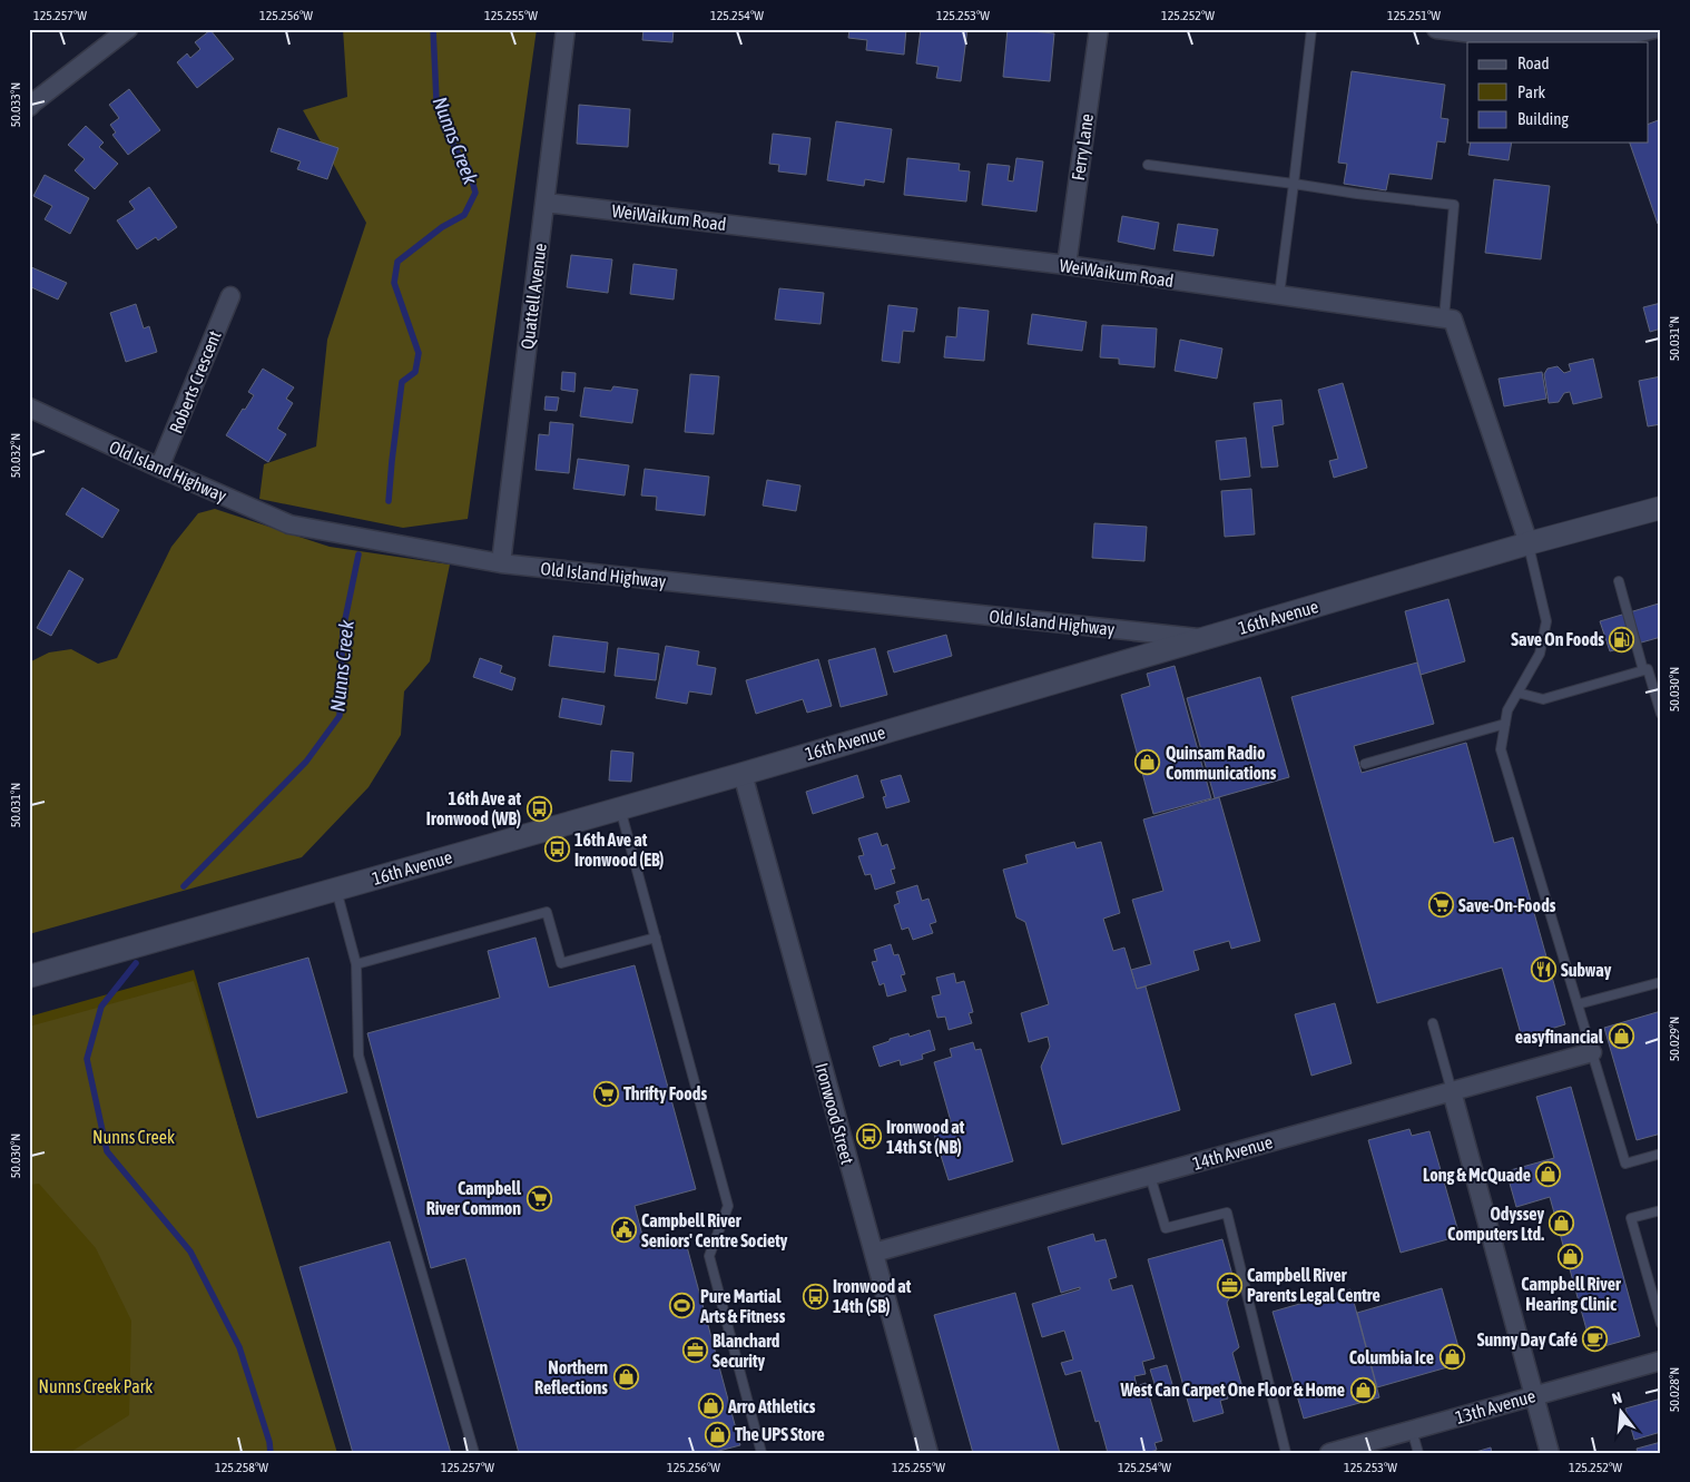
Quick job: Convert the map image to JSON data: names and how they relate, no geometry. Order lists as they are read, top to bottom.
{
  "streets": {
    "street": [
      "Ferry Lane",
      "WeiWaikum Road",
      "Quattell Avenue",
      "Roberts Crescent",
      "Old Island Highway",
      "16th Avenue",
      "Ironwood Street",
      "14th Avenue",
      "13th Avenue"
    ]
  },
  "crossings": [
    ["Ferry Lane", "WeiWaikum Road"],
    ["WeiWaikum Road", "Quattell Avenue"],
    ["Quattell Avenue", "Old Island Highway"],
    ["Roberts Crescent", "Old Island Highway"],
    ["Old Island Highway", "16th Avenue"],
    ["16th Avenue", "Ironwood Street"],
    ["Ironwood Street", "14th Avenue"]
  ],
  "water": ["Nunns Creek"],
  "parks": ["Nunns Creek", "Nunns Creek Park"],
  "places": {
    "fuel station": ["Save On Foods"],
    "shop": [
      "Quinsam Radio Communications",
      "easyfinancial",
      "Long & McQuade",
      "Odyssey Computers Ltd.",
      "Campbell River Hearing Clinic",
      "Columbia Ice",
      "Northern Reflections",
      "West Can Carpet One Floor & Home",
      "Arro Athletics",
      "The UPS Store"
    ],
    "bus stop": [
      "16th Ave at Ironwood (WB)",
      "16th Ave at Ironwood (EB)",
      "Ironwood at 14th St (NB)",
      "Ironwood at 14th (SB)"
    ],
    "supermarket": ["Save-On-Foods", "Thrifty Foods", "Campbell River Common"],
    "restaurant": ["Subway"],
    "public building": ["Campbell River Seniors' Centre Society"],
    "office": ["Campbell River Parents Legal Centre", "Blanchard Security"],
    "sports": ["Pure Martial Arts & Fitness"],
    "cafe": ["Sunny Day Café"]
  },
  "legend": ["Road", "Park", "Building"],
  "north": "top",
  "coordinates": [
    "125.257°W",
    "125.256°W",
    "125.255°W",
    "125.254°W",
    "125.253°W",
    "125.252°W",
    "125.251°W",
    "50.033°N",
    "50.031°N",
    "50.032°N",
    "50.030°N",
    "50.029°N",
    "50.028°N",
    "125.258°W"
  ]
}
